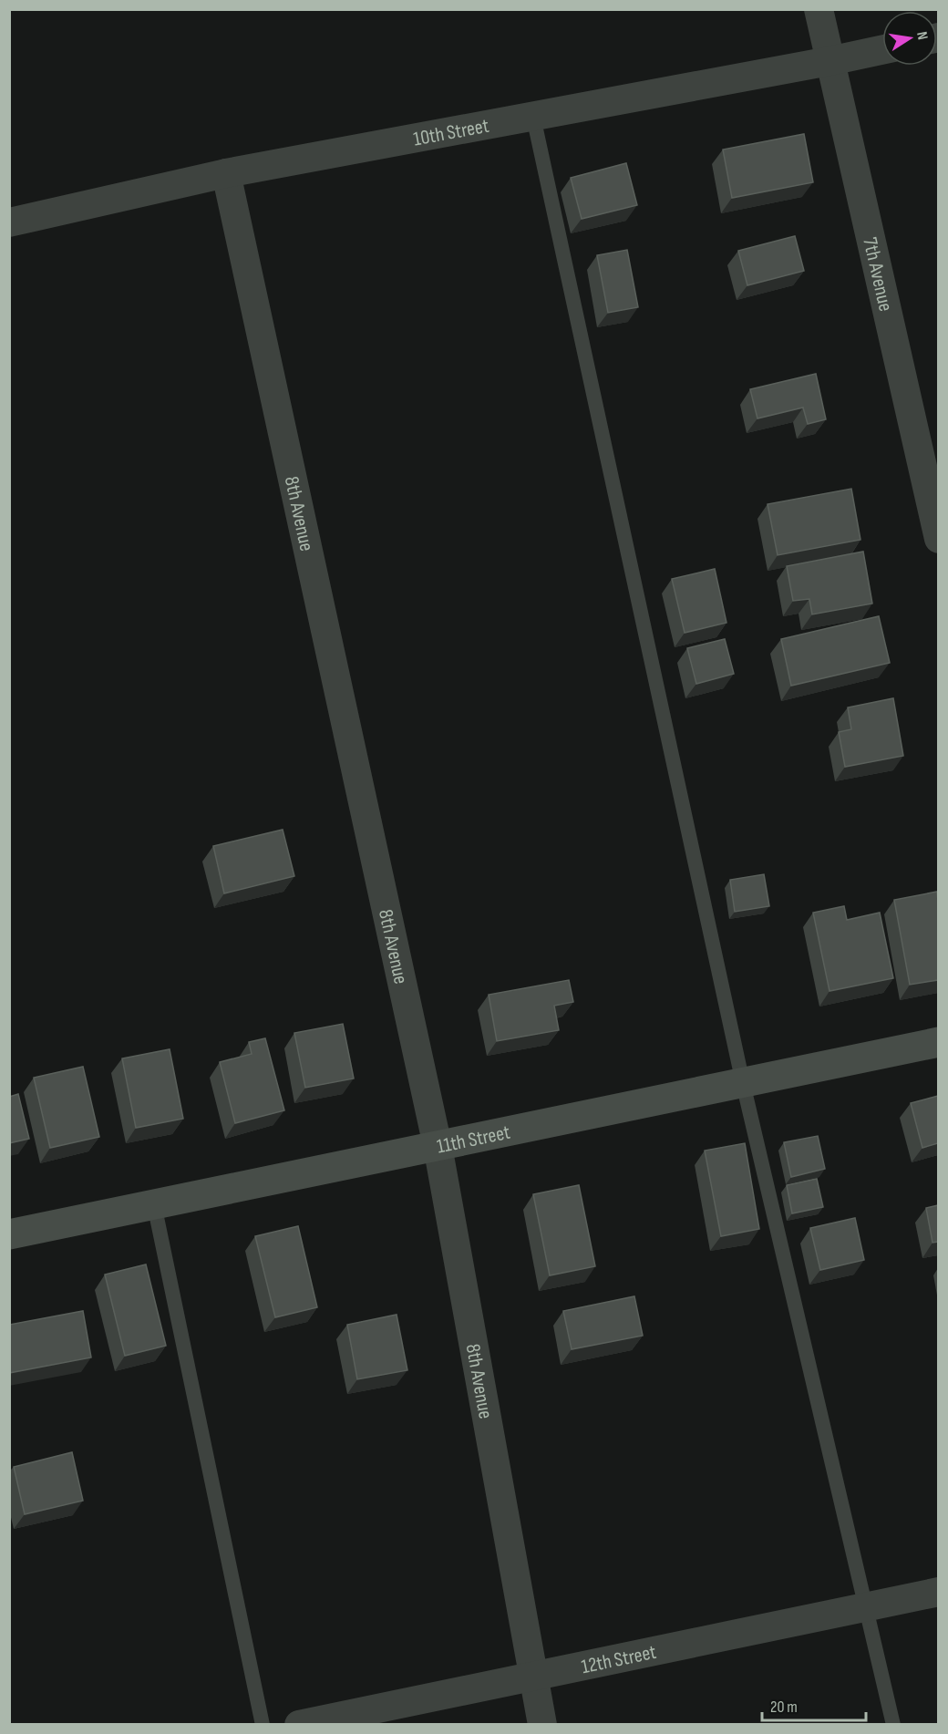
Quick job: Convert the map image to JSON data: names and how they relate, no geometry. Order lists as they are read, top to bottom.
{
  "streets": {
    "main road": ["11th Street"],
    "street": [
      "10th Street",
      "7th Avenue",
      "8th Avenue",
      "12th Street"
    ]
  },
  "crossings": [
    ["10th Street", "7th Avenue"],
    ["10th Street", "8th Avenue"],
    ["8th Avenue", "11th Street"],
    ["8th Avenue", "12th Street"]
  ],
  "scale_bar": "20 m",
  "north": "right"
}
